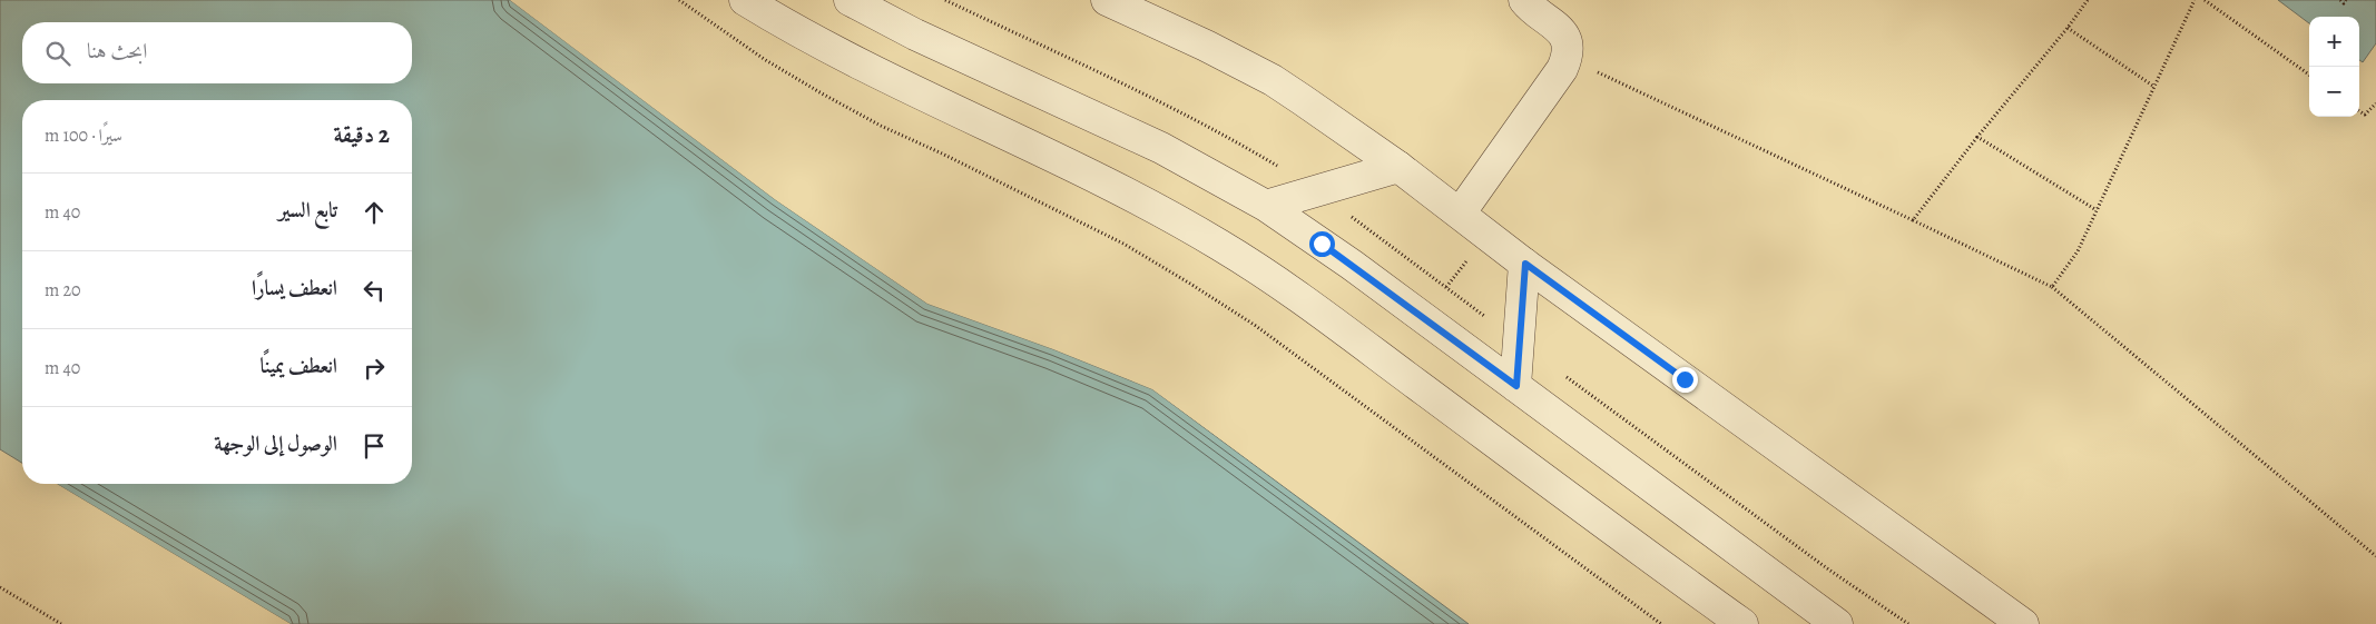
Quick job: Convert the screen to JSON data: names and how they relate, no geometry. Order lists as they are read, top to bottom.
{
  "page": {
    "map_buttons": ["+", "−"],
    "search": "ابحث هنا",
    "heading": ["2 دقيقة", "سيرًا · 100 m"],
    "list": [
      ["تابع السير", "40 m"],
      ["انعطف يسارًا", "20 m"],
      ["انعطف يمينًا", "40 m"],
      "الوصول إلى الوجهة"
    ]
  }
}
